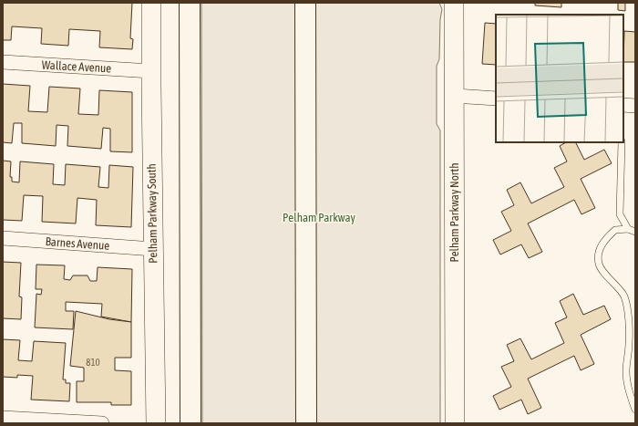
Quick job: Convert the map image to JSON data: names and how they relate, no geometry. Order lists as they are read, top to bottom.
{
  "streets": {
    "street": [
      "Wallace Avenue",
      "Pelham Parkway North",
      "Pelham Parkway South",
      "Barnes Avenue"
    ]
  },
  "crossings": [
    ["Wallace Avenue", "Pelham Parkway South"],
    ["Pelham Parkway South", "Barnes Avenue"]
  ],
  "parks": ["Pelham Parkway"],
  "house_numbers": ["810"]
}
